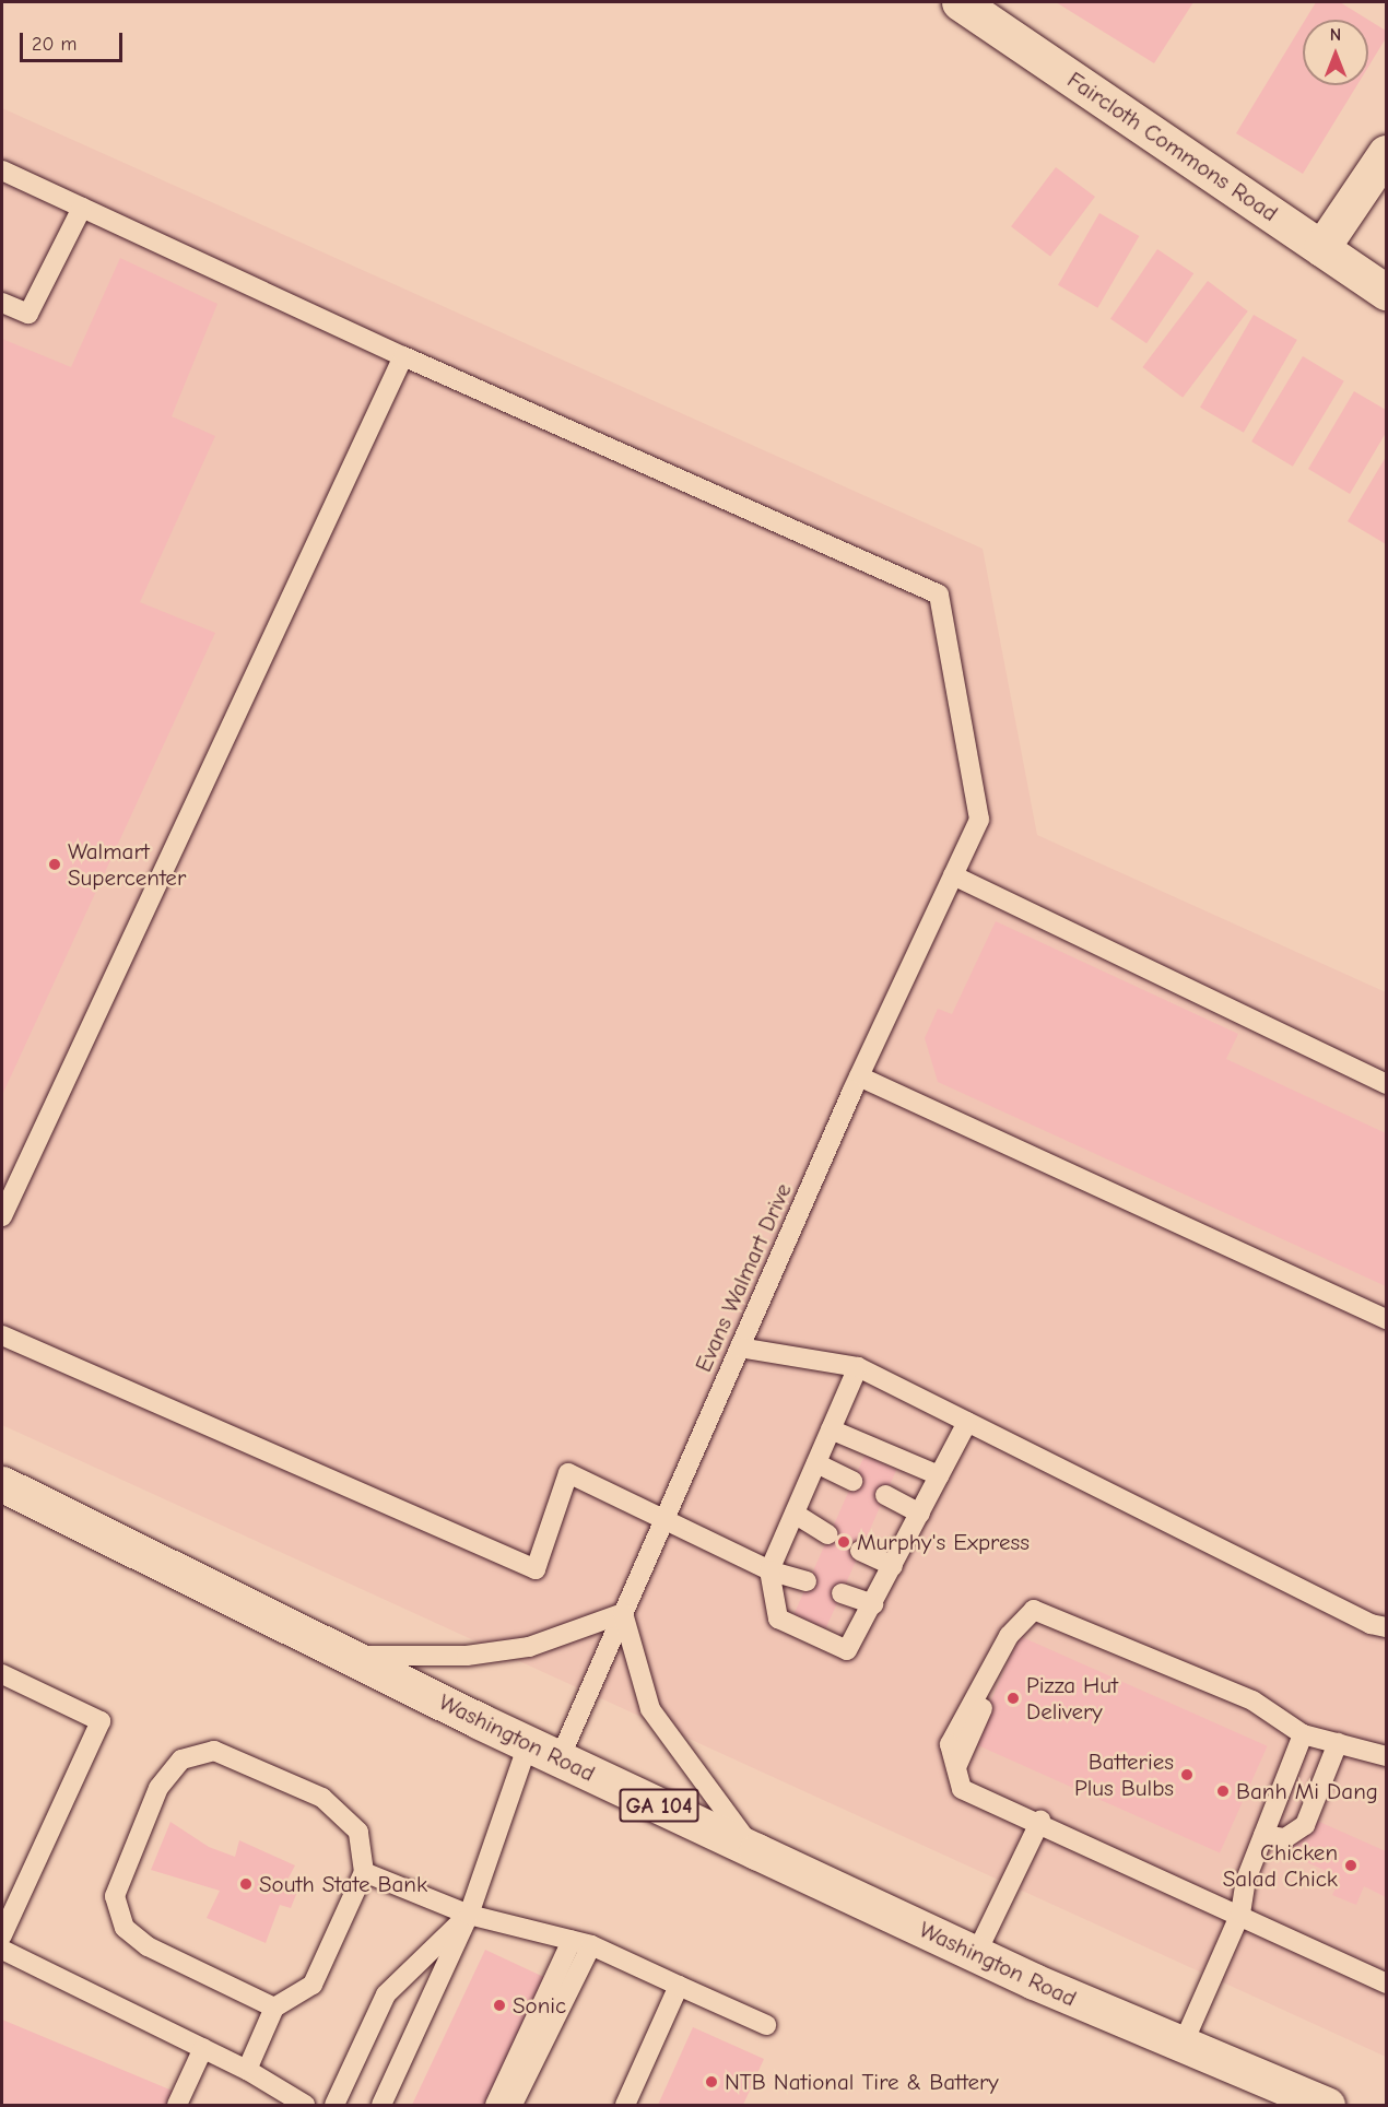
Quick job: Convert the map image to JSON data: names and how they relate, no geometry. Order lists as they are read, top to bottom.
{
  "streets": {
    "main road": ["Faircloth Commons Road", "Washington Road", "GA 104"],
    "lane": ["Evans Walmart Drive"]
  },
  "crossings": [
    ["Evans Walmart Drive", "Washington Road"]
  ],
  "places": [
    "Walmart Supercenter",
    "Murphy's Express",
    "Pizza Hut Delivery",
    "Batteries Plus Bulbs",
    "Banh Mi Dang",
    "Chicken Salad Chick",
    "South State Bank",
    "Sonic",
    "NTB National Tire & Battery"
  ],
  "scale_bar": "20 m",
  "north": "top"
}
